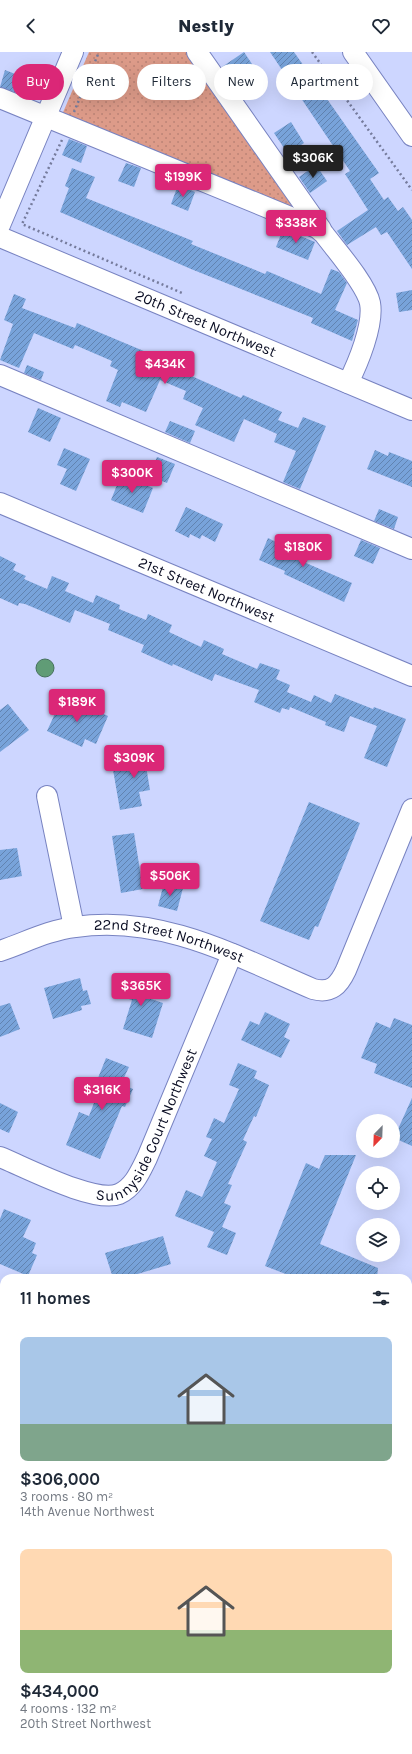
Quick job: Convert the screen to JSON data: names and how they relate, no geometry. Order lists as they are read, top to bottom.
{
  "streets": {
    "street": [
      "20th Street Northwest",
      "21st Street Northwest",
      "22nd Street Northwest",
      "Sunnyside Court Northwest"
    ]
  },
  "crossings": [
    ["22nd Street Northwest", "Sunnyside Court Northwest"]
  ],
  "north": "bottom left",
  "page": {
    "header": "Nestly",
    "chip": [
      "Buy",
      "Rent",
      "Filters",
      "New",
      "Apartment"
    ],
    "price": [
      "$306K",
      "$199K",
      "$338K",
      "$434K",
      "$300K",
      "$180K",
      "$189K",
      "$309K",
      "$506K",
      "$365K",
      "$316K"
    ],
    "heading": "11 homes",
    "list": [
      {
        "name": "$306,000",
        "note": "3 rooms · 80 m² · 14th Avenue Northwest"
      },
      {
        "name": "$434,000",
        "note": "4 rooms · 132 m² · 20th Street Northwest"
      }
    ]
  }
}
